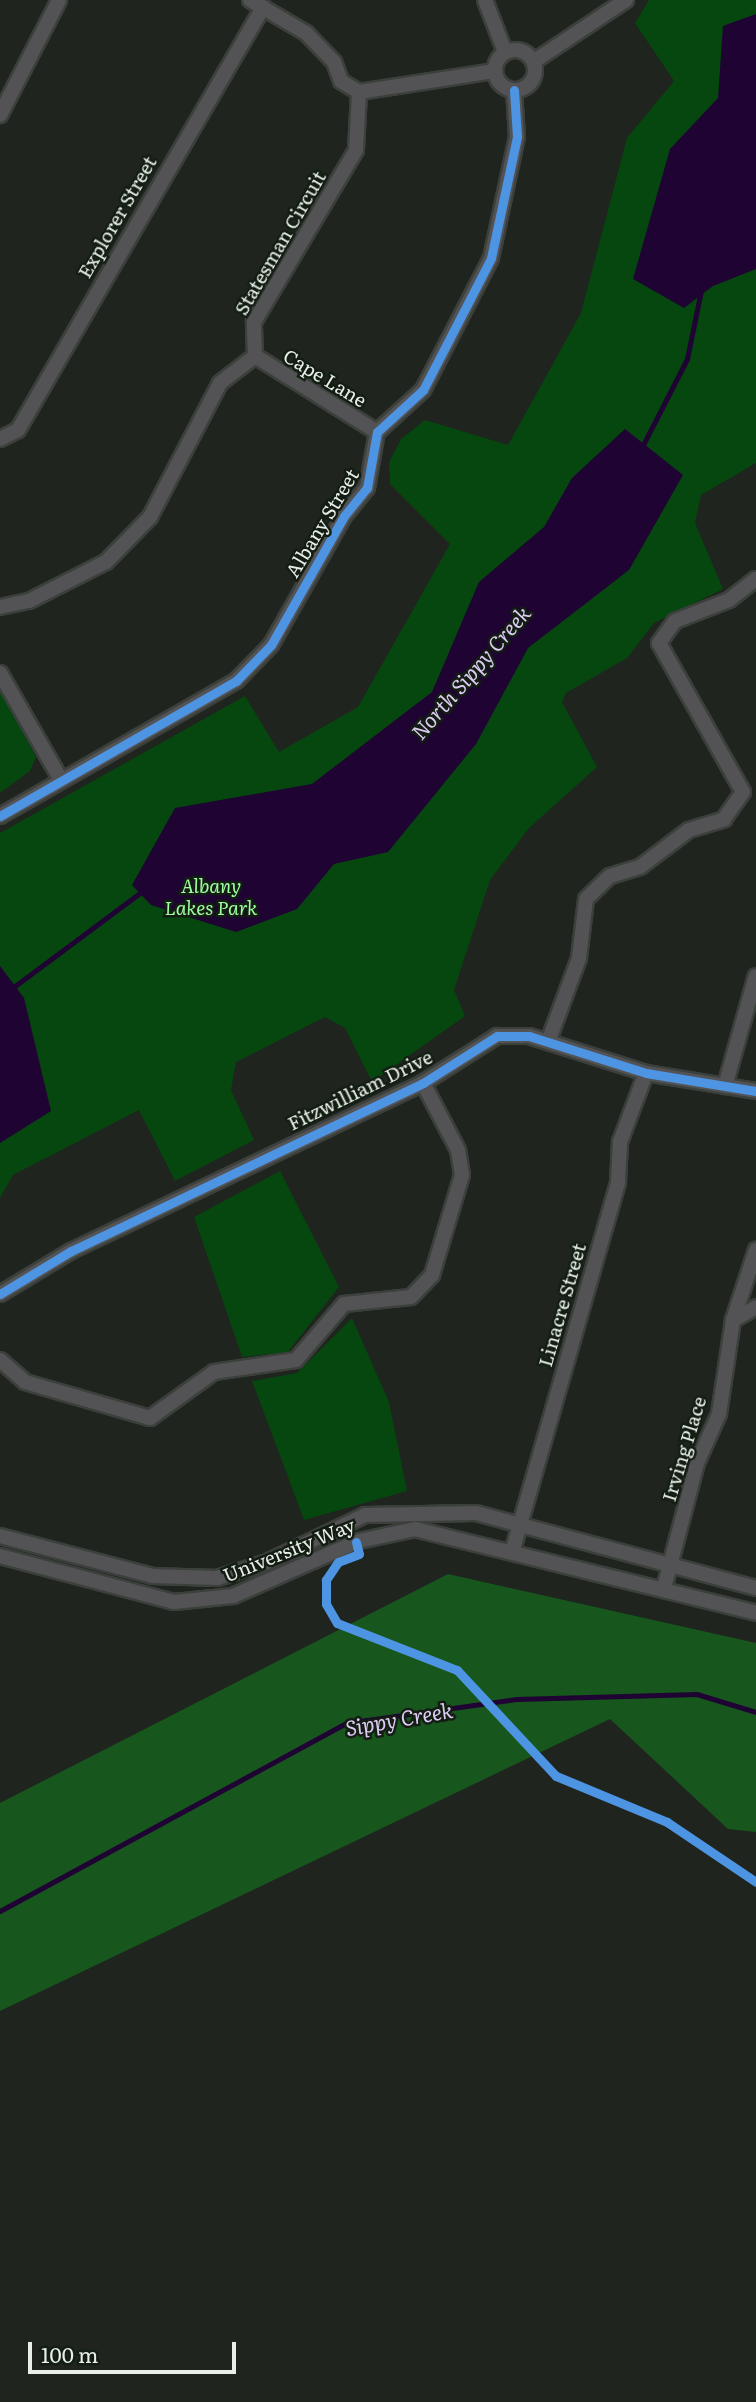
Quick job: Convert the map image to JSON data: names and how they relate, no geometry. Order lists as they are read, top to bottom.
{
  "streets": {
    "street": [
      "Explorer Street",
      "Statesman Circuit",
      "Cape Lane",
      "Albany Street",
      "Fitzwilliam Drive",
      "Linacre Street",
      "Irving Place",
      "University Way"
    ]
  },
  "crossings": [
    ["Statesman Circuit", "Cape Lane"],
    ["Cape Lane", "Albany Street"],
    ["Fitzwilliam Drive", "Linacre Street"],
    ["Linacre Street", "University Way"],
    ["Irving Place", "University Way"]
  ],
  "water": ["North Sippy Creek", "Sippy Creek"],
  "parks": ["Albany Lakes Park"],
  "scale_bar": "100 m"
}
